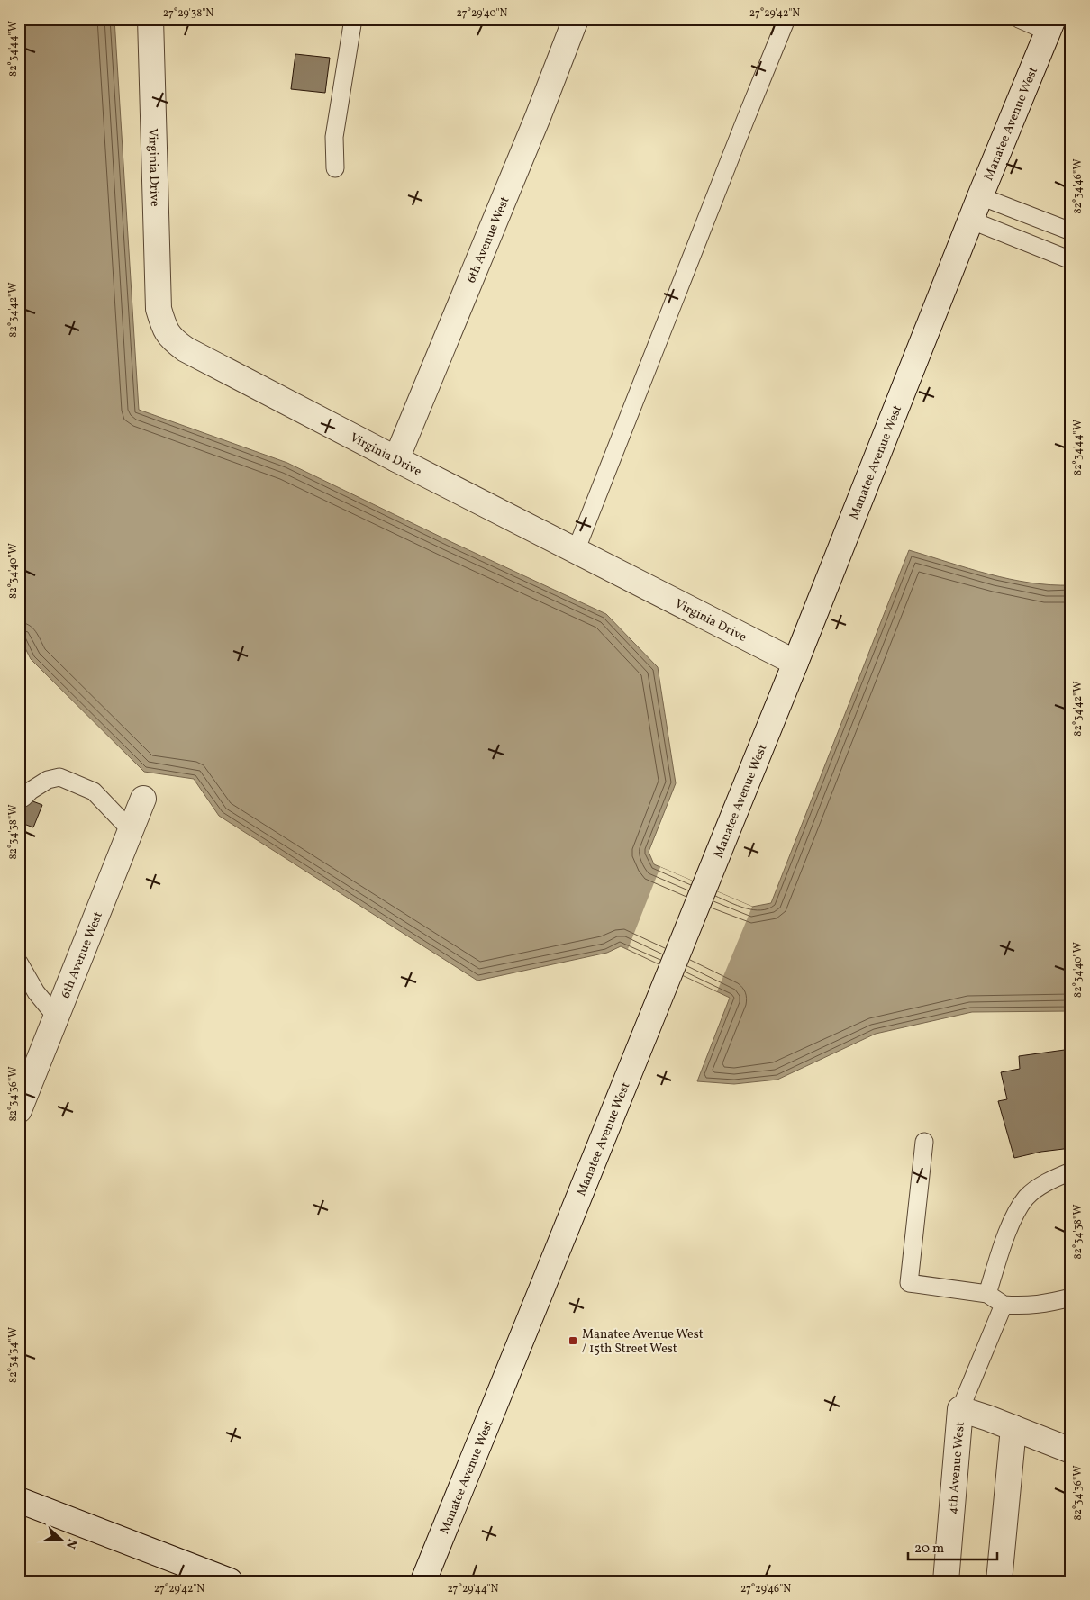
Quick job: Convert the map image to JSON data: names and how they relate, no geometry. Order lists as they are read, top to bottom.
{
  "streets": {
    "street": [
      "Manatee Avenue West",
      "Virginia Drive",
      "6th Avenue West",
      "4th Avenue West"
    ]
  },
  "crossings": [
    ["Manatee Avenue West", "Virginia Drive"],
    ["Virginia Drive", "6th Avenue West"]
  ],
  "places": {
    "transit": ["Manatee Avenue West / 15th Street West"]
  },
  "scale_bar": "20 m",
  "north": "right",
  "coordinates": [
    "27°29'38\"N",
    "27°29'40\"N",
    "27°29'42\"N",
    "82°34'44\"W",
    "82°34'46\"W",
    "82°34'42\"W",
    "82°34'40\"W",
    "82°34'38\"W",
    "82°34'36\"W",
    "82°34'34\"W",
    "27°29'44\"N",
    "27°29'46\"N"
  ]
}
